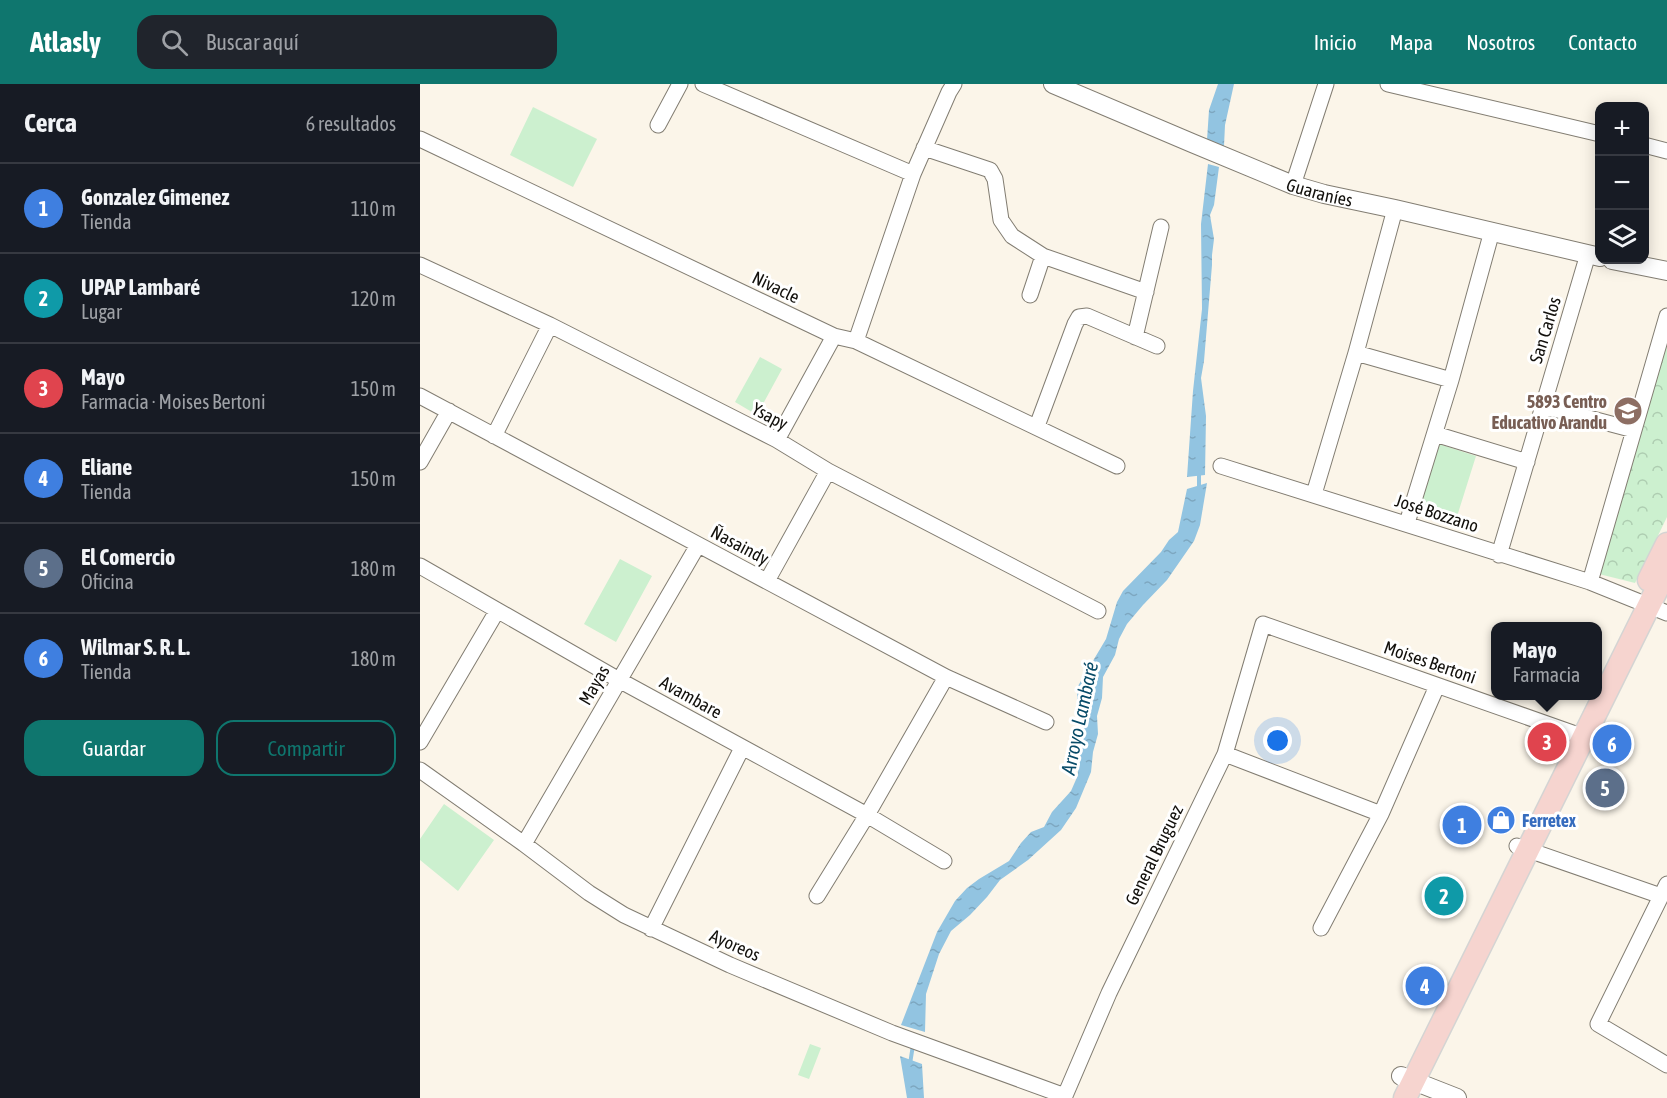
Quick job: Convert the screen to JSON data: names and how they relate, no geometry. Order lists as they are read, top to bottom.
{
  "streets": {
    "street": [
      "Guaraníes",
      "Nivacle",
      "San Carlos",
      "Ysapy",
      "José Bozzano",
      "Ñasaindy",
      "Moises Bertoni",
      "Mayas",
      "Avambare",
      "General Bruguez",
      "Ayoreos"
    ]
  },
  "crossings": [
    ["Guaraníes", "San Carlos"],
    ["San Carlos", "José Bozzano"],
    ["Ñasaindy", "Mayas"],
    ["Moises Bertoni", "General Bruguez"],
    ["Mayas", "Avambare"],
    ["Mayas", "Ayoreos"],
    ["General Bruguez", "Ayoreos"]
  ],
  "water": ["Arroyo Lambaré"],
  "places": {
    "school or university": ["5893 Centro Educativo Arandu"],
    "shop": ["Ferretex"]
  },
  "page": {
    "header": "Atlasly",
    "search": "Buscar aquí",
    "nav": [
      "Inicio",
      "Mapa",
      "Nosotros",
      "Contacto"
    ],
    "heading": ["Cerca", "6 resultados"],
    "map_buttons": ["+", "−"],
    "list": [
      {
        "mark": "1",
        "name": "Gonzalez Gimenez",
        "note": "Tienda",
        "value": "110 m"
      },
      {
        "mark": "2",
        "name": "UPAP Lambaré",
        "note": "Lugar",
        "value": "120 m"
      },
      {
        "mark": "3",
        "name": "Mayo",
        "note": "Farmacia · Moises Bertoni",
        "value": "150 m"
      },
      {
        "mark": "4",
        "name": "Eliane",
        "note": "Tienda",
        "value": "150 m"
      },
      {
        "mark": "5",
        "name": "El Comercio",
        "note": "Oficina",
        "value": "180 m"
      },
      {
        "mark": "6",
        "name": "Wilmar S. R. L.",
        "note": "Tienda",
        "value": "180 m"
      }
    ],
    "popup": ["Mayo", "Farmacia"],
    "buttons": ["Guardar", "Compartir"],
    "pins": [
      "3",
      "6",
      "5",
      "1",
      "2",
      "4"
    ]
  }
}
